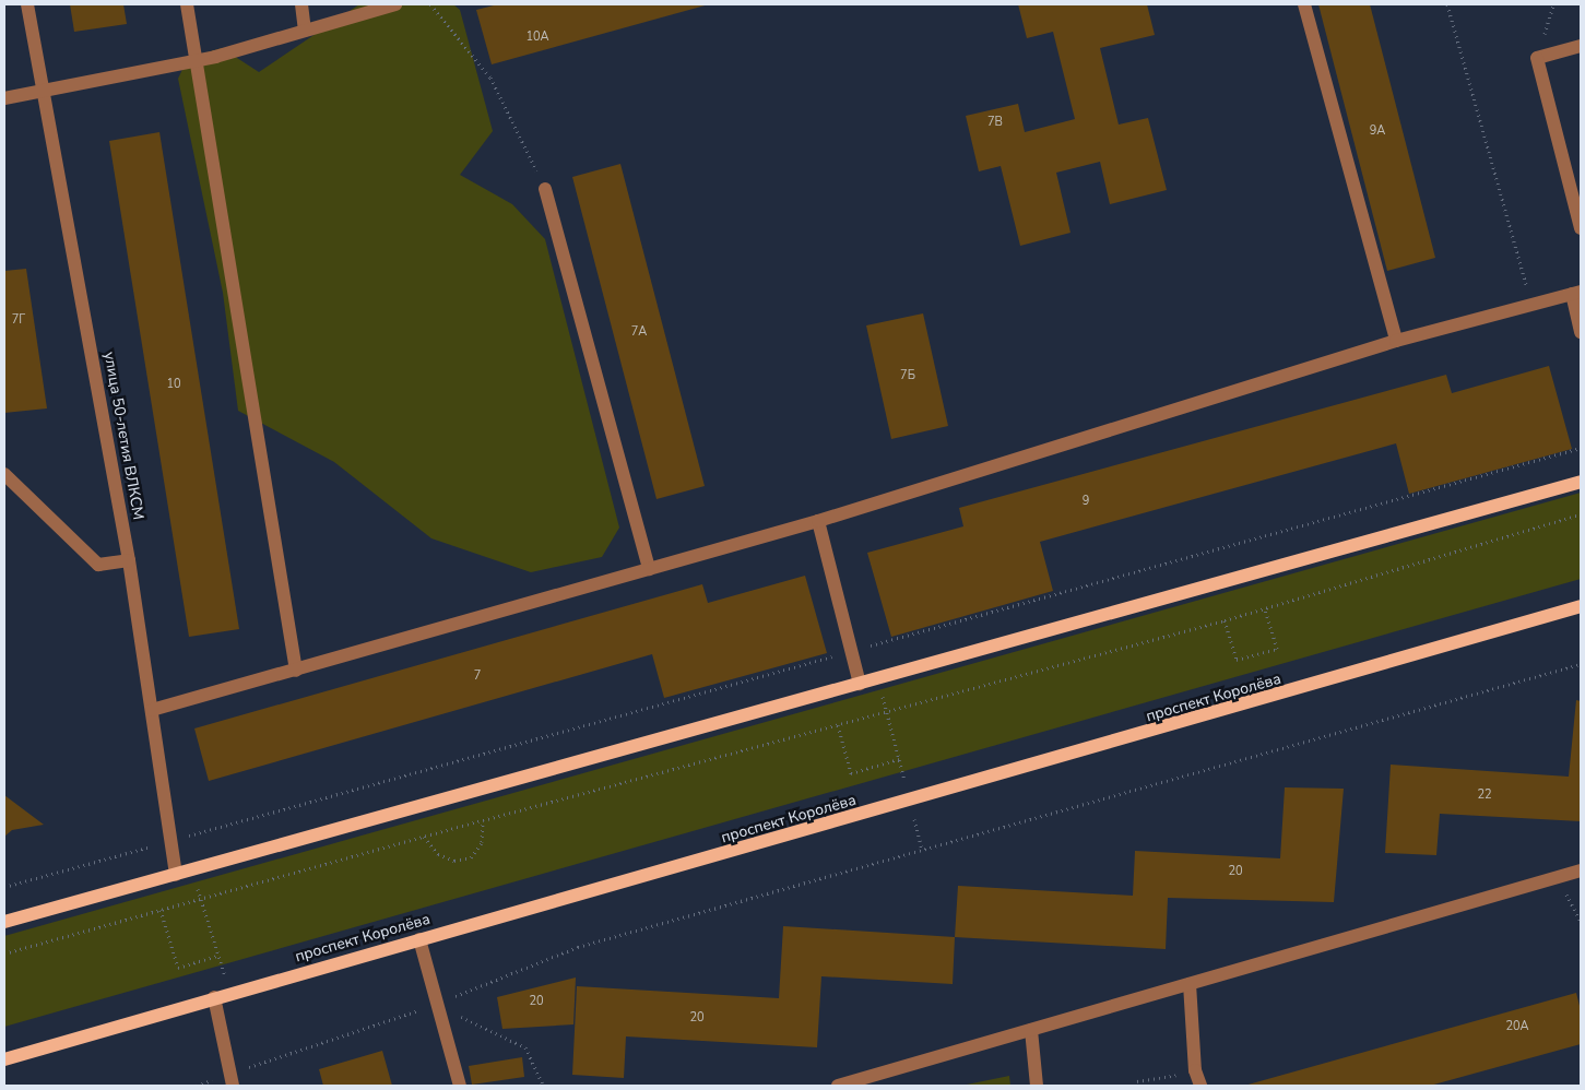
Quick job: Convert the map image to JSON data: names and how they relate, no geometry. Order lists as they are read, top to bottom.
{
  "streets": {
    "main road": ["проспект Королёва"],
    "street": ["улица 50-летия ВЛКСМ"]
  },
  "house_numbers": [
    "10А",
    "7В",
    "9А",
    "7Г",
    "7А",
    "7Б",
    "10",
    "9",
    "7",
    "22",
    "20",
    "20",
    "20",
    "20А"
  ]
}
